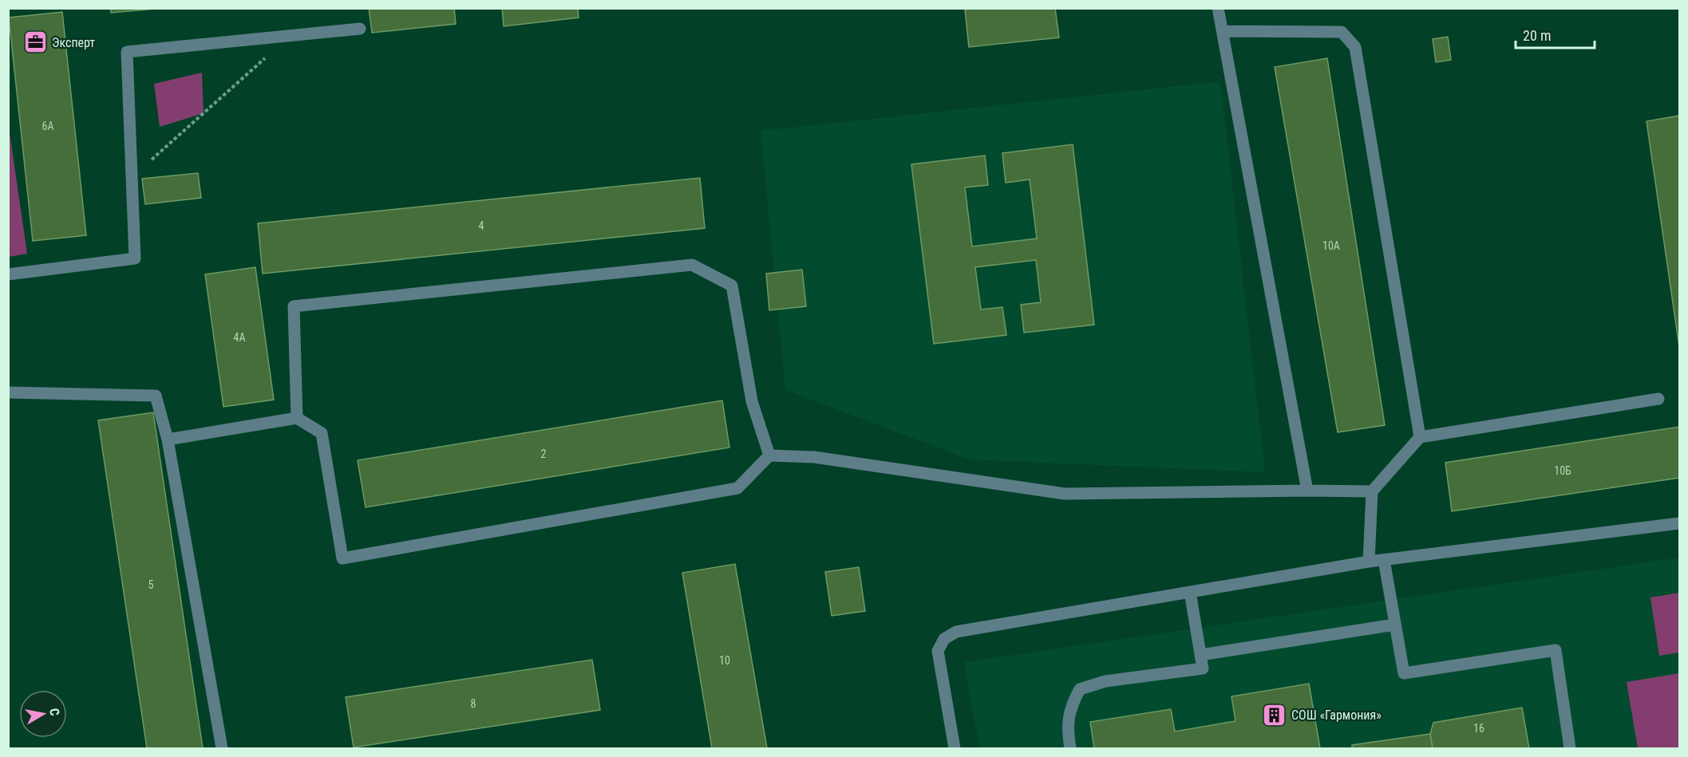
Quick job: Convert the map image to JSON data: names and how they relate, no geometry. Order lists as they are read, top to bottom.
{
  "places": {
    "office": ["Эксперт"],
    "building": ["СОШ «Гармония»"]
  },
  "house_numbers": [
    "6А",
    "4",
    "10А",
    "4А",
    "2",
    "10Б",
    "5",
    "10",
    "8",
    "16"
  ],
  "scale_bar": "20 m",
  "north": "right"
}
